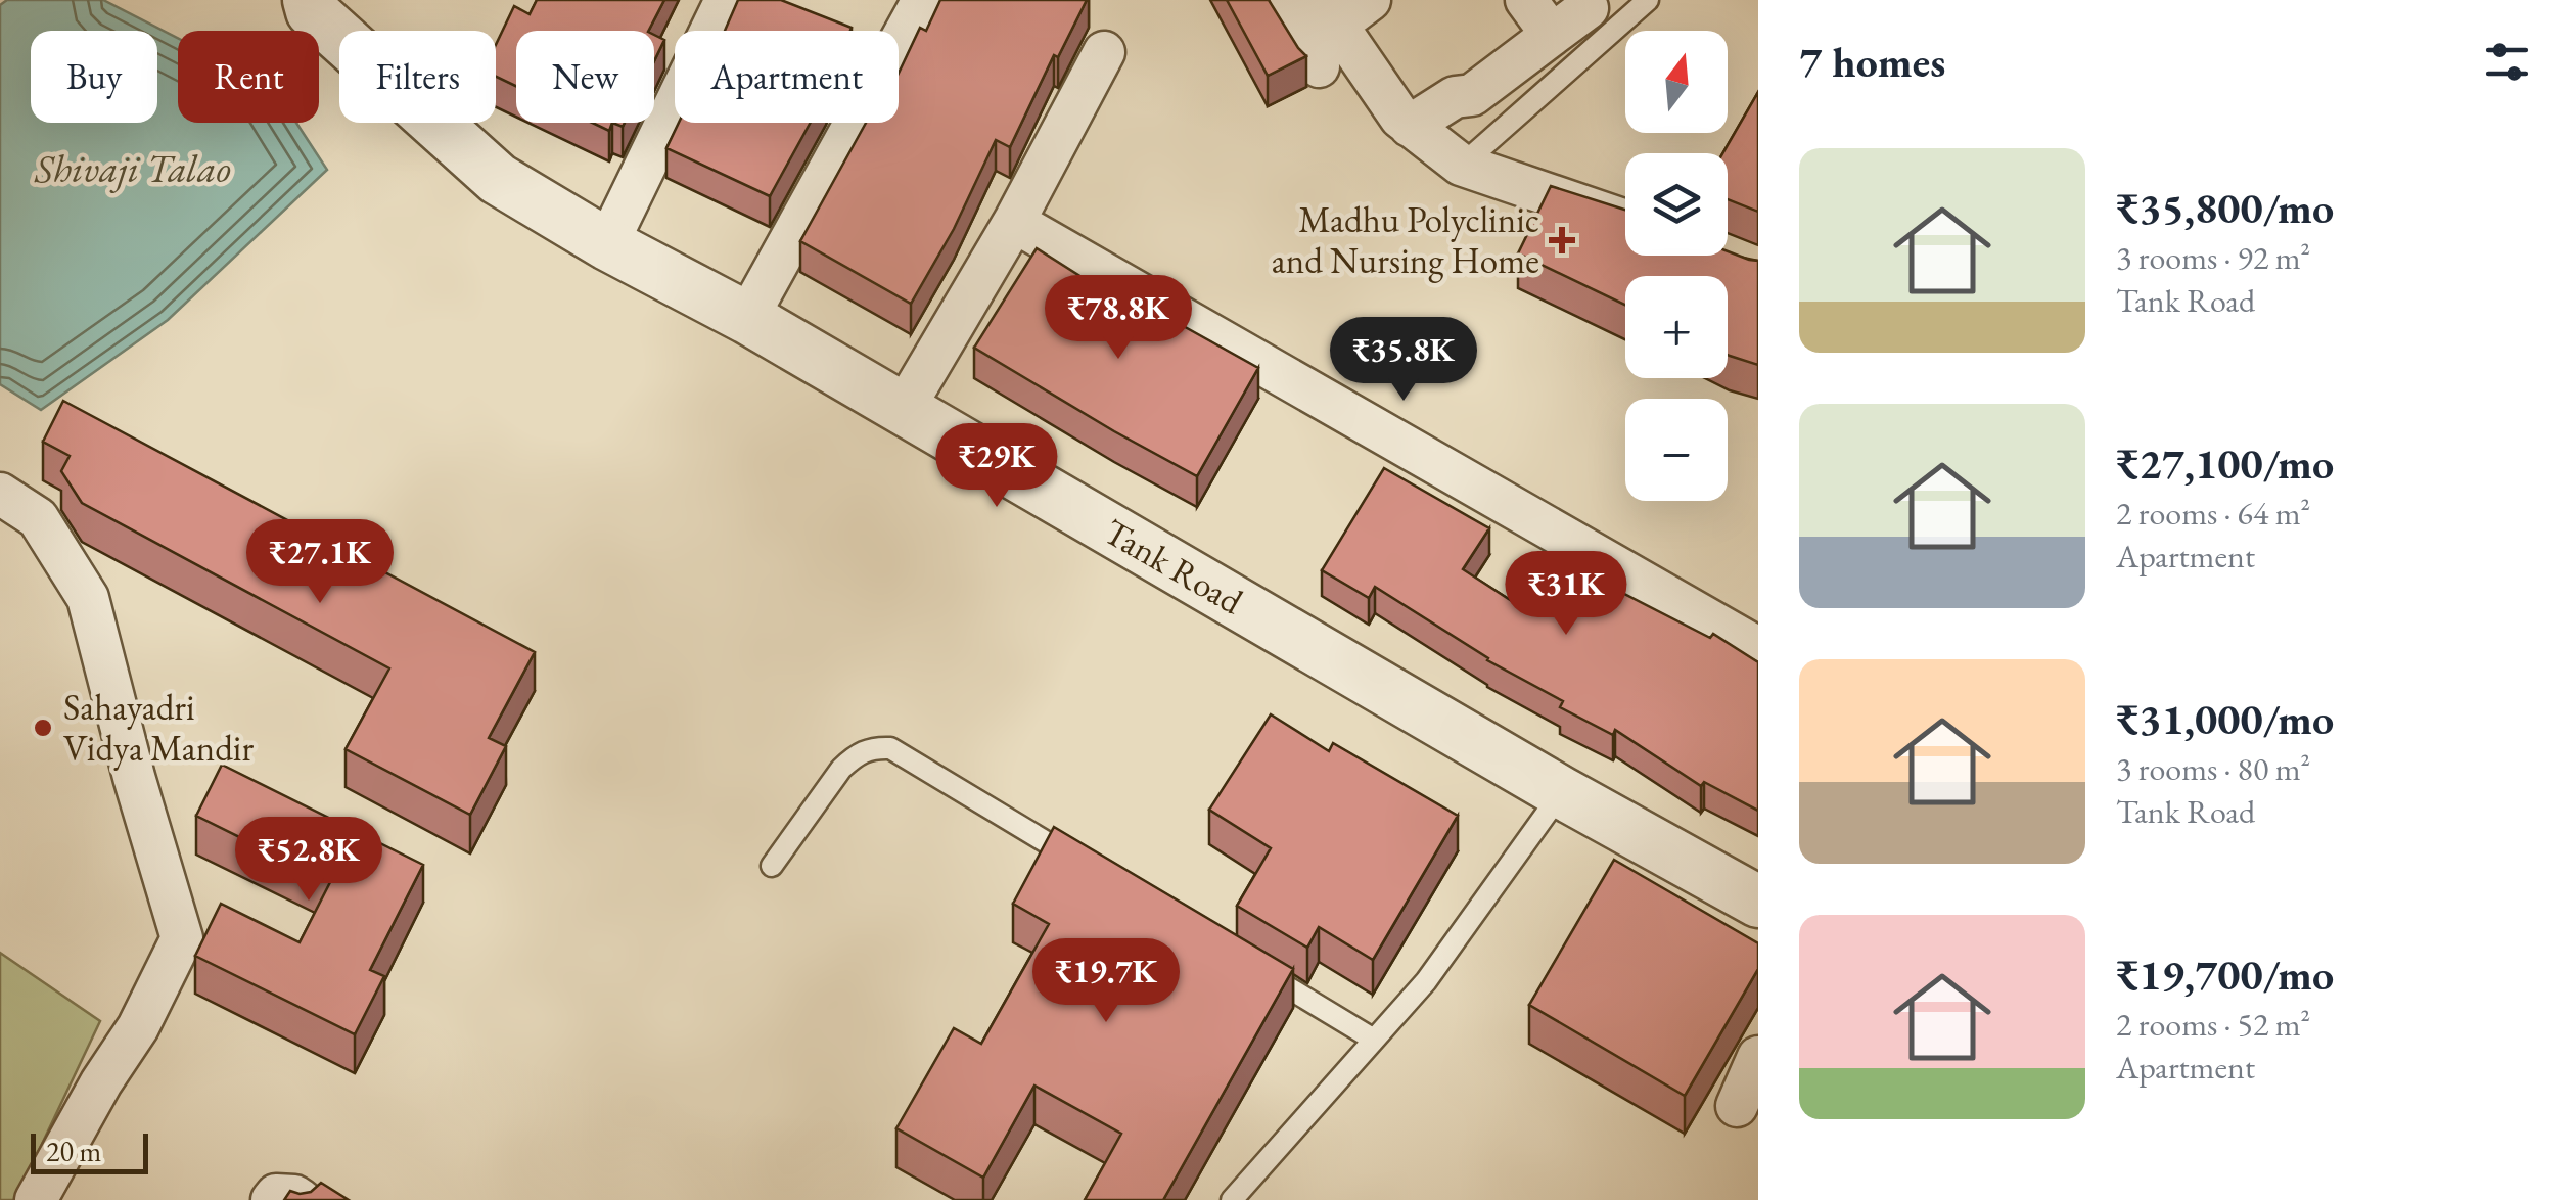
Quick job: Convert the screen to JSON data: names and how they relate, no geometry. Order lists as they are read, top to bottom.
{
  "streets": {
    "street": ["Tank Road"]
  },
  "water": ["Shivaji Talao"],
  "places": {
    "health": ["Madhu Polyclinic and Nursing Home"],
    "other": ["Sahayadri Vidya Mandir"]
  },
  "scale_bar": "20 m",
  "north": "top",
  "page": {
    "heading": "7 homes",
    "map_buttons": ["+", "−"],
    "chip": [
      "Buy",
      "Rent",
      "Filters",
      "New",
      "Apartment"
    ],
    "list": [
      {
        "name": "₹35,800/mo",
        "note": "3 rooms · 92 m² · Tank Road"
      },
      {
        "name": "₹27,100/mo",
        "note": "2 rooms · 64 m² · Apartment"
      },
      {
        "name": "₹31,000/mo",
        "note": "3 rooms · 80 m² · Tank Road"
      },
      {
        "name": "₹19,700/mo",
        "note": "2 rooms · 52 m² · Apartment"
      }
    ],
    "price": [
      "₹78.8K",
      "₹35.8K",
      "₹29K",
      "₹27.1K",
      "₹31K",
      "₹52.8K",
      "₹19.7K"
    ],
    "scale": "20 m"
  }
}
